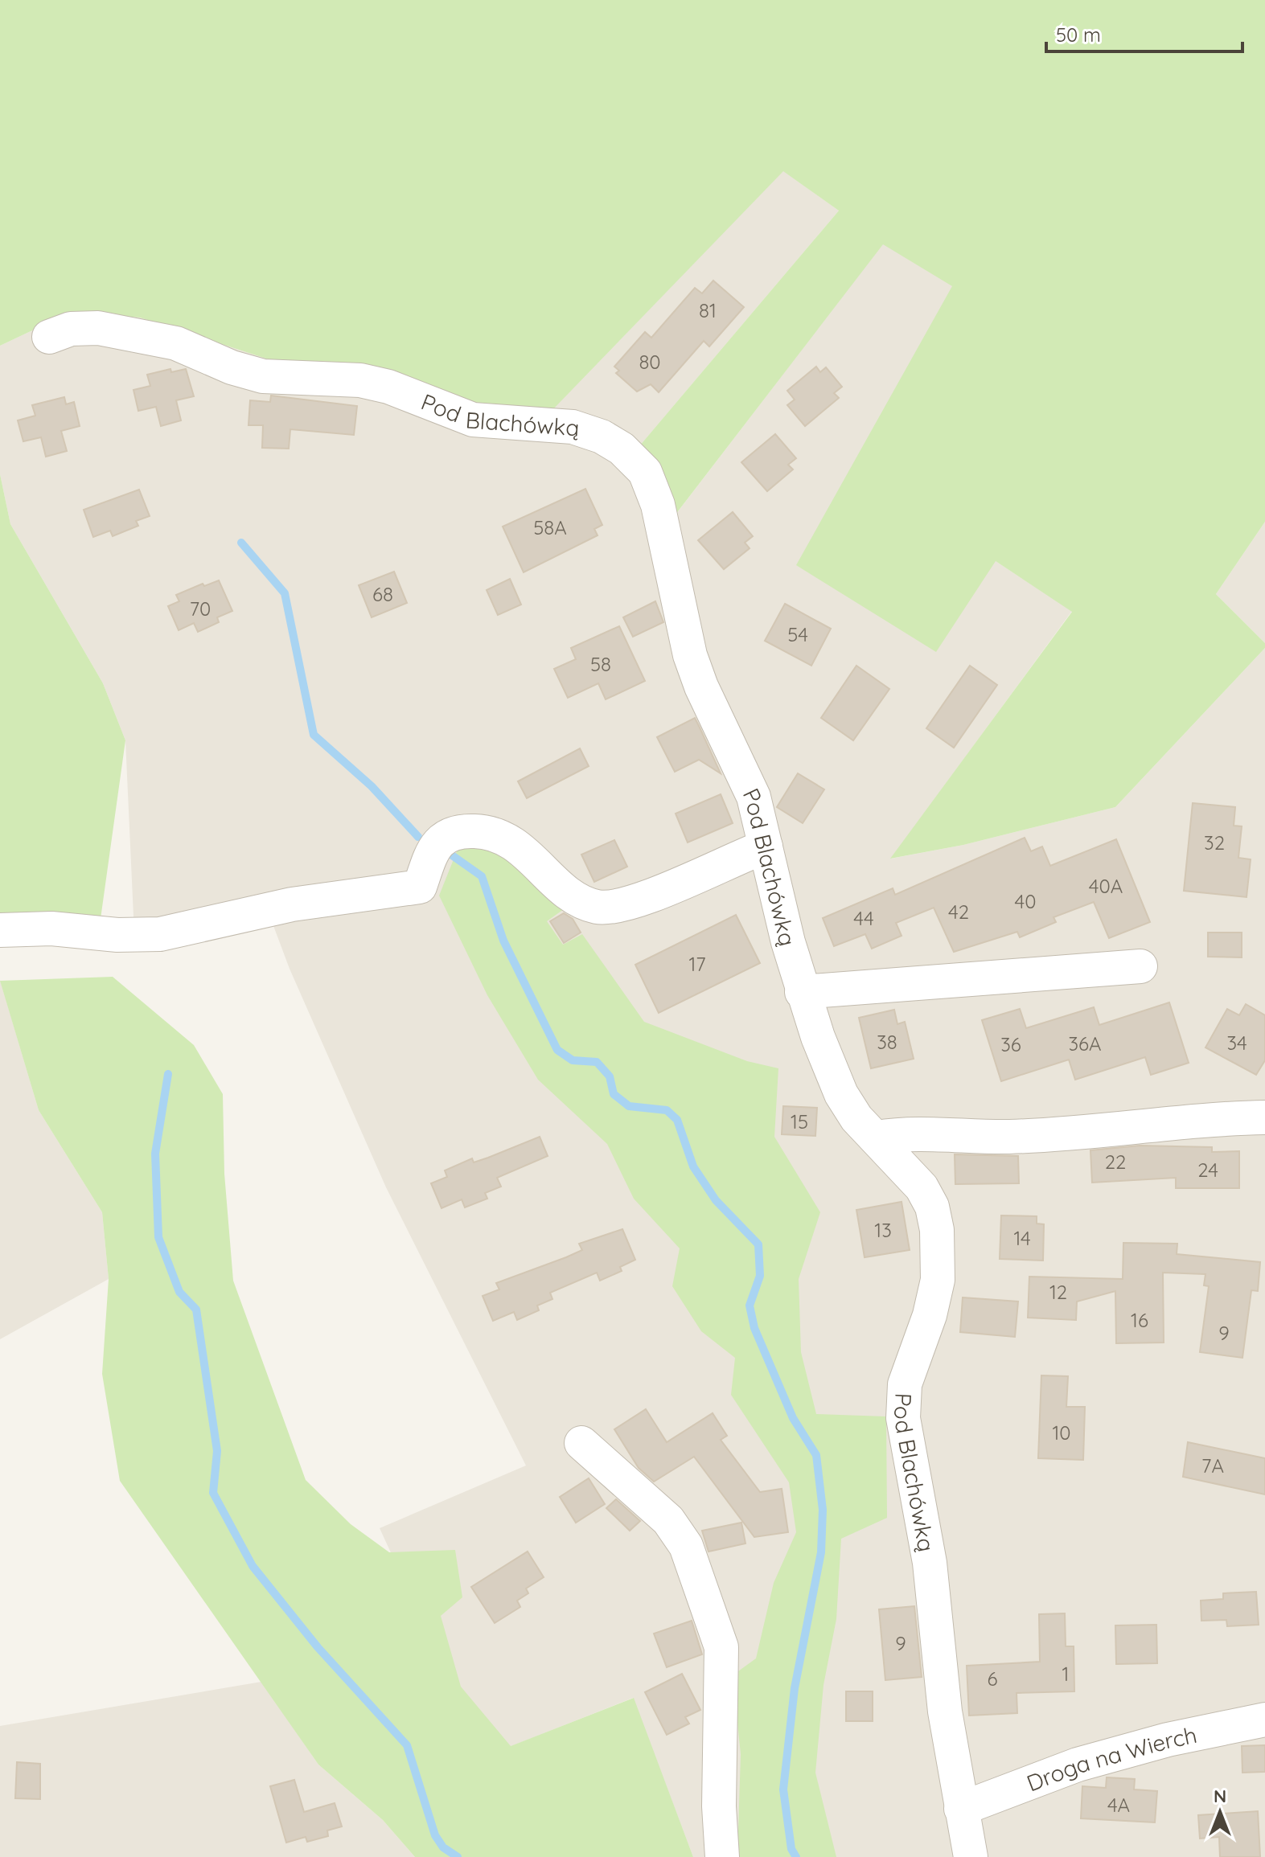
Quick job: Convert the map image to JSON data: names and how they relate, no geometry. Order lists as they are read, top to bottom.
{
  "streets": {
    "street": ["Pod Blachówką", "Droga na Wierch"]
  },
  "crossings": [
    ["Pod Blachówką", "Droga na Wierch"]
  ],
  "house_numbers": [
    "81",
    "80",
    "58A",
    "68",
    "70",
    "54",
    "58",
    "32",
    "40A",
    "40",
    "42",
    "44",
    "17",
    "38",
    "34",
    "36A",
    "36",
    "15",
    "22",
    "24",
    "13",
    "14",
    "12",
    "16",
    "9",
    "10",
    "7A",
    "9",
    "1",
    "6",
    "4A"
  ],
  "scale_bar": "50 m",
  "north": "top"
}
